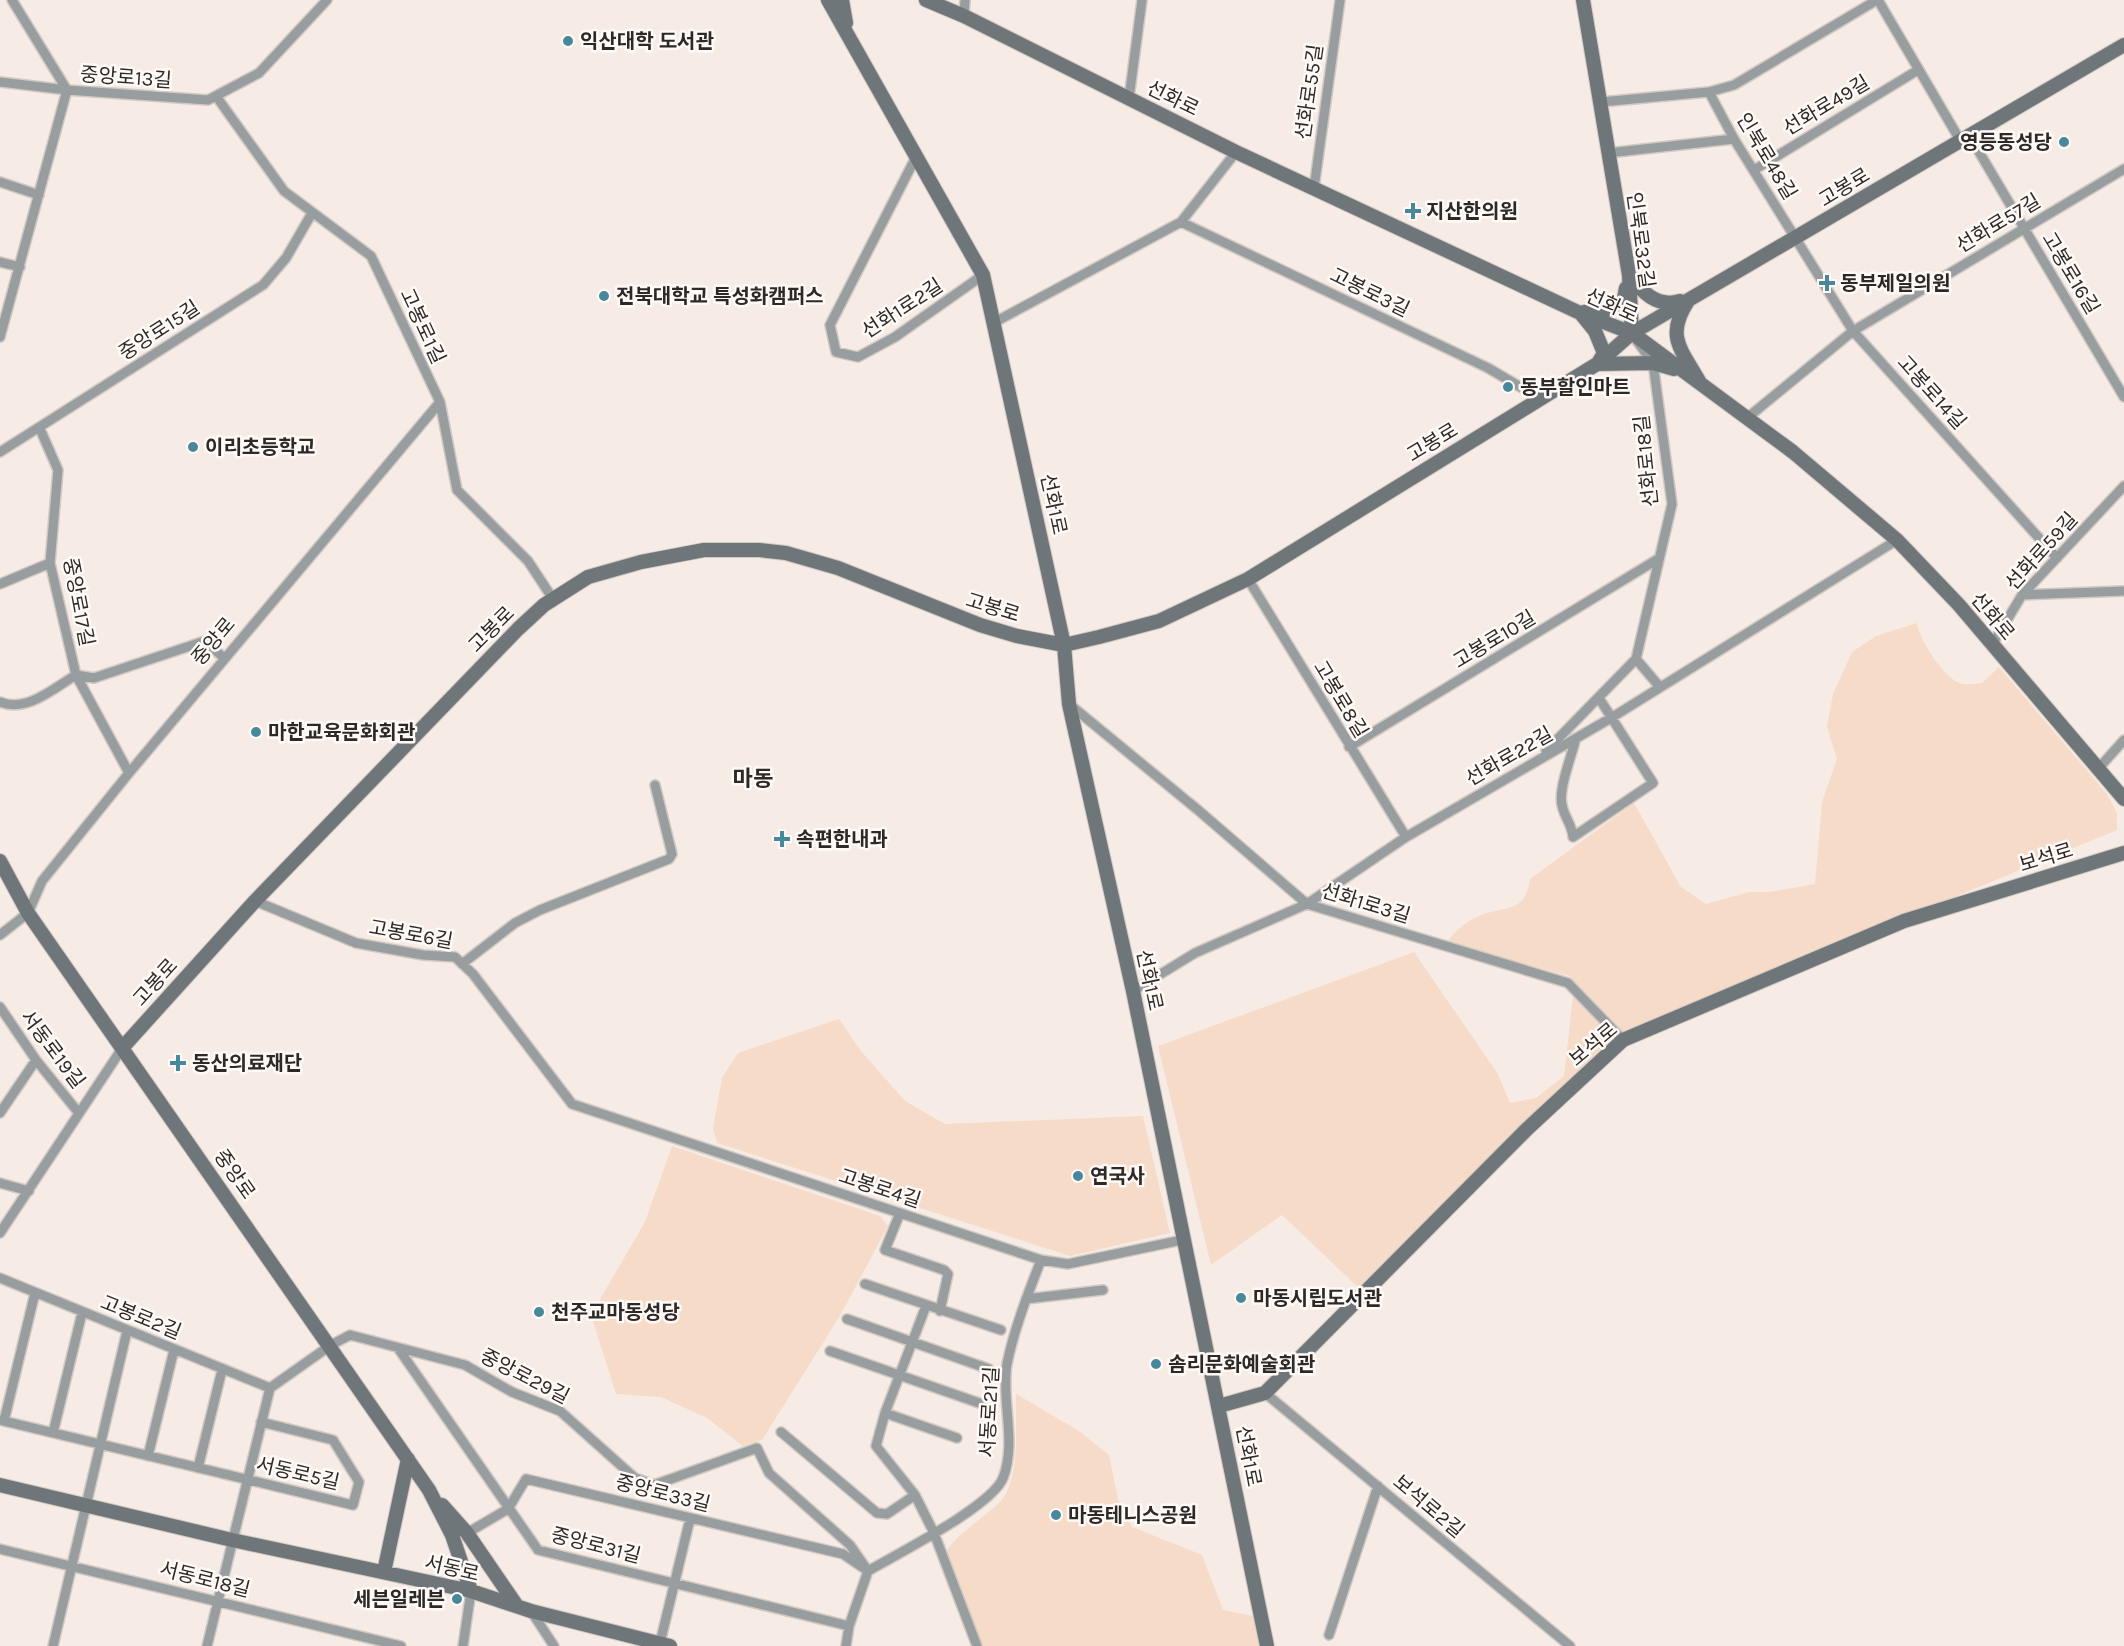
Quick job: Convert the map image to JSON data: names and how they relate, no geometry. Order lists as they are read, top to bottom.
{
  "streets": {
    "street": [
      "중앙로13길",
      "선화로55길",
      "선화로",
      "선화로49길",
      "인북로48길",
      "고봉로",
      "선화로57길",
      "인북로32길",
      "고봉로16길",
      "고봉로3길",
      "선화1로2길",
      "고봉로1길",
      "중앙로15길",
      "고봉로14길",
      "선화로18길",
      "선화1로",
      "선화로59길",
      "중앙로17길",
      "고봉로10길",
      "중앙로",
      "고봉로8길",
      "선화로22길",
      "보석로",
      "선화1로3길",
      "고봉로6길",
      "서동로19길",
      "고봉로4길",
      "고봉로2길",
      "중앙로29길",
      "서동로21길",
      "서동로5길",
      "중앙로33길",
      "보석로2길",
      "중앙로31길",
      "서동로",
      "서동로18길"
    ]
  },
  "crossings": [
    ["중앙로13길", "고봉로1길"],
    ["선화로55길", "선화로"],
    ["선화로", "고봉로"],
    ["선화로", "선화로57길"],
    ["선화로", "인북로32길"],
    ["선화로", "선화로18길"],
    ["선화로", "선화로59길"],
    ["선화로", "선화로22길"],
    ["선화로49길", "인북로48길"],
    ["인북로48길", "고봉로"],
    ["인북로48길", "고봉로14길"],
    ["고봉로", "인북로32길"],
    ["고봉로", "고봉로16길"],
    ["고봉로", "고봉로3길"],
    ["고봉로", "고봉로1길"],
    ["고봉로", "고봉로14길"],
    ["고봉로", "선화로18길"],
    ["고봉로", "선화1로"],
    ["고봉로", "중앙로"],
    ["고봉로", "고봉로8길"],
    ["고봉로", "고봉로6길"],
    ["고봉로", "서동로19길"],
    ["선화로57길", "고봉로16길"],
    ["선화로57길", "고봉로14길"],
    ["인북로32길", "선화로18길"],
    ["선화1로2길", "선화1로"],
    ["고봉로1길", "중앙로15길"],
    ["고봉로1길", "중앙로"],
    ["중앙로15길", "중앙로17길"],
    ["고봉로14길", "선화로59길"],
    ["선화로18길", "고봉로10길"],
    ["선화1로", "선화로22길"],
    ["선화1로", "보석로"],
    ["선화1로", "선화1로3길"],
    ["선화1로", "고봉로4길"],
    ["중앙로17길", "중앙로"],
    ["고봉로10길", "고봉로8길"],
    ["중앙로", "중앙로29길"],
    ["중앙로", "서동로"],
    ["고봉로8길", "선화로22길"],
    ["선화로22길", "선화1로3길"],
    ["보석로", "선화1로3길"],
    ["보석로", "보석로2길"],
    ["고봉로6길", "고봉로4길"],
    ["고봉로4길", "서동로21길"],
    ["고봉로2길", "서동로5길"],
    ["중앙로29길", "서동로21길"],
    ["중앙로29길", "중앙로33길"],
    ["중앙로29길", "중앙로31길"],
    ["서동로21길", "중앙로33길"],
    ["중앙로33길", "중앙로31길"],
    ["중앙로33길", "서동로"],
    ["중앙로31길", "서동로"]
  ],
  "districts": ["마동"],
  "places": {
    "other": [
      "익산대학 도서관",
      "영등동성당",
      "전북대학교 특성화캠퍼스",
      "동부할인마트",
      "이리초등학교",
      "마한교육문화회관",
      "연국사",
      "마동시립도서관",
      "천주교마동성당",
      "솜리문화예술회관",
      "마동테니스공원",
      "세븐일레븐"
    ],
    "health": [
      "지산한의원",
      "동부제일의원",
      "속편한내과",
      "동산의료재단"
    ]
  }
}
